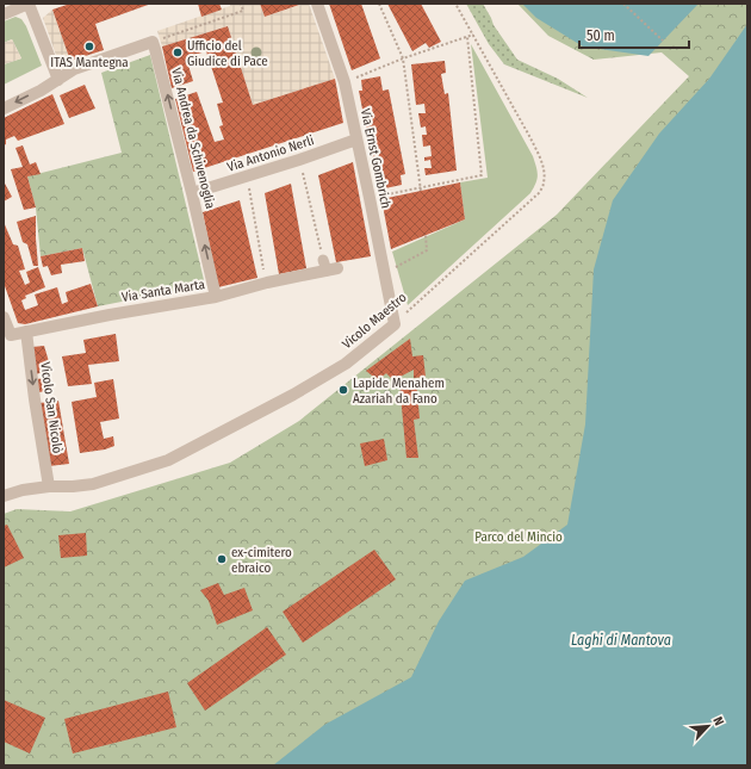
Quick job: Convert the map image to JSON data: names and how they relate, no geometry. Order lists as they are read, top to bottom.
{
  "streets": {
    "street": [
      "Via Andrea da Schivenoglia",
      "Via Antonio Nerli",
      "Via Ernst Gombrich",
      "Via Santa Marta",
      "Vicolo Maestro",
      "Vicolo San Nicolò"
    ]
  },
  "crossings": [
    ["Via Andrea da Schivenoglia", "Via Antonio Nerli"],
    ["Via Andrea da Schivenoglia", "Via Santa Marta"],
    ["Via Antonio Nerli", "Via Ernst Gombrich"],
    ["Via Ernst Gombrich", "Vicolo Maestro"],
    ["Via Santa Marta", "Vicolo San Nicolò"],
    ["Vicolo Maestro", "Vicolo San Nicolò"]
  ],
  "one_way": ["Via Andrea da Schivenoglia", "Vicolo San Nicolò"],
  "water": ["Laghi di Mantova"],
  "parks": ["Parco del Mincio"],
  "places": [
    "ITAS Mantegna",
    "Ufficio del Giudice di Pace",
    "Lapide Menahem Azariah da Fano",
    "ex-cimitero ebraico"
  ],
  "scale_bar": "50 m",
  "north": "top right"
}
